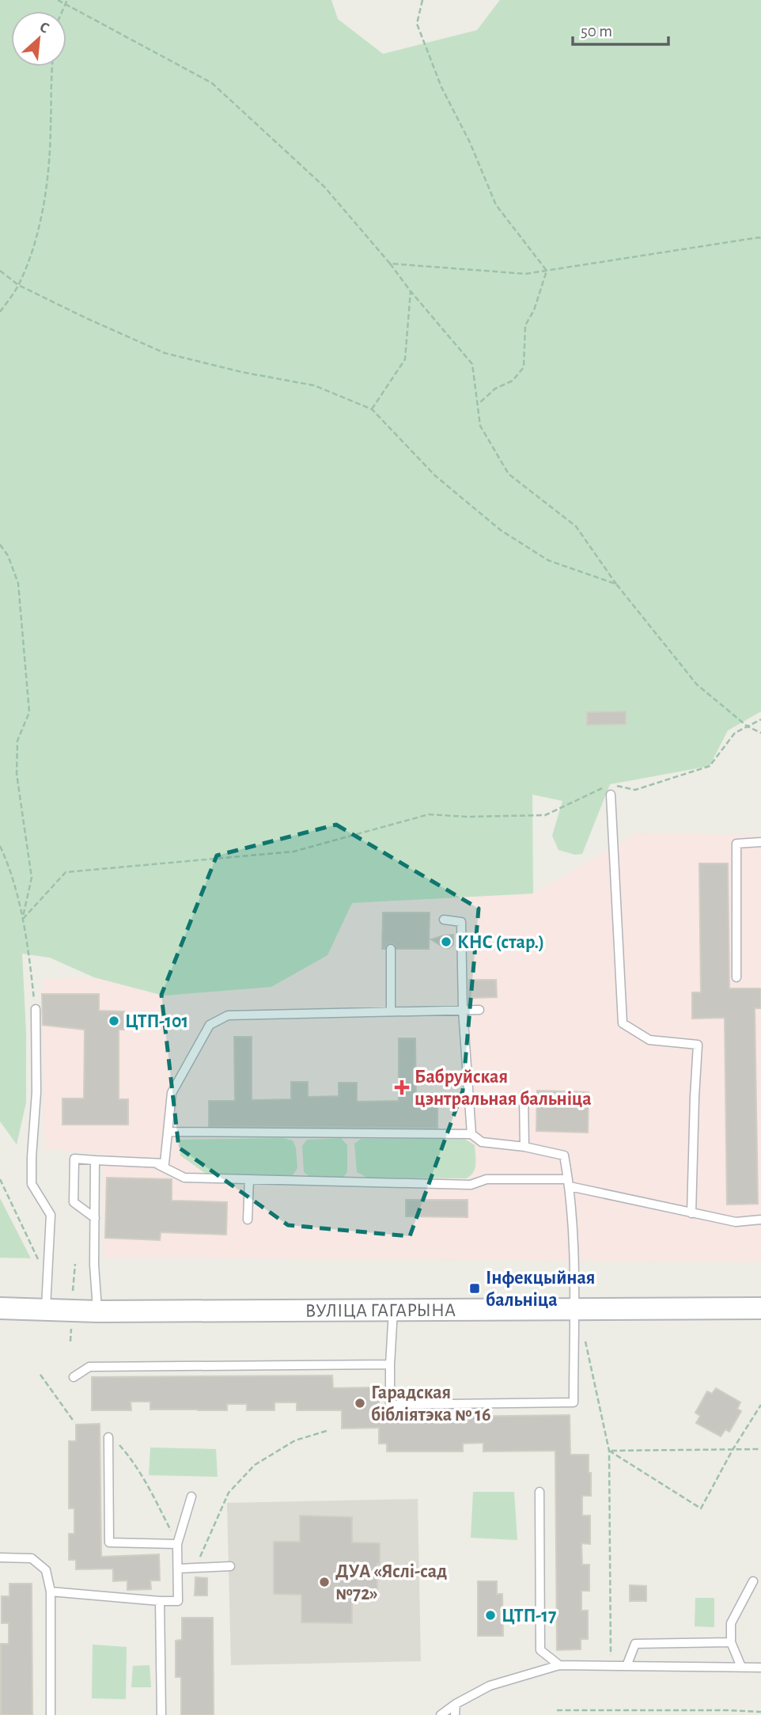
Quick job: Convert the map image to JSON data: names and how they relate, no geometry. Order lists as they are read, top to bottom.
{
  "streets": {
    "main road": ["ВУЛІЦА ГАГАРЫНА"]
  },
  "places": {
    "other": [
      "КНС (стар.)",
      "ЦТП-101",
      "Гарадская бібліятэка № 16",
      "ДУА «Яслі-сад №72»",
      "ЦТП-17"
    ],
    "health": ["Бабруйская цэнтральная бальніца"],
    "transit": ["Інфекцыйная бальніца"]
  },
  "scale_bar": "50 m",
  "north": "top right"
}
